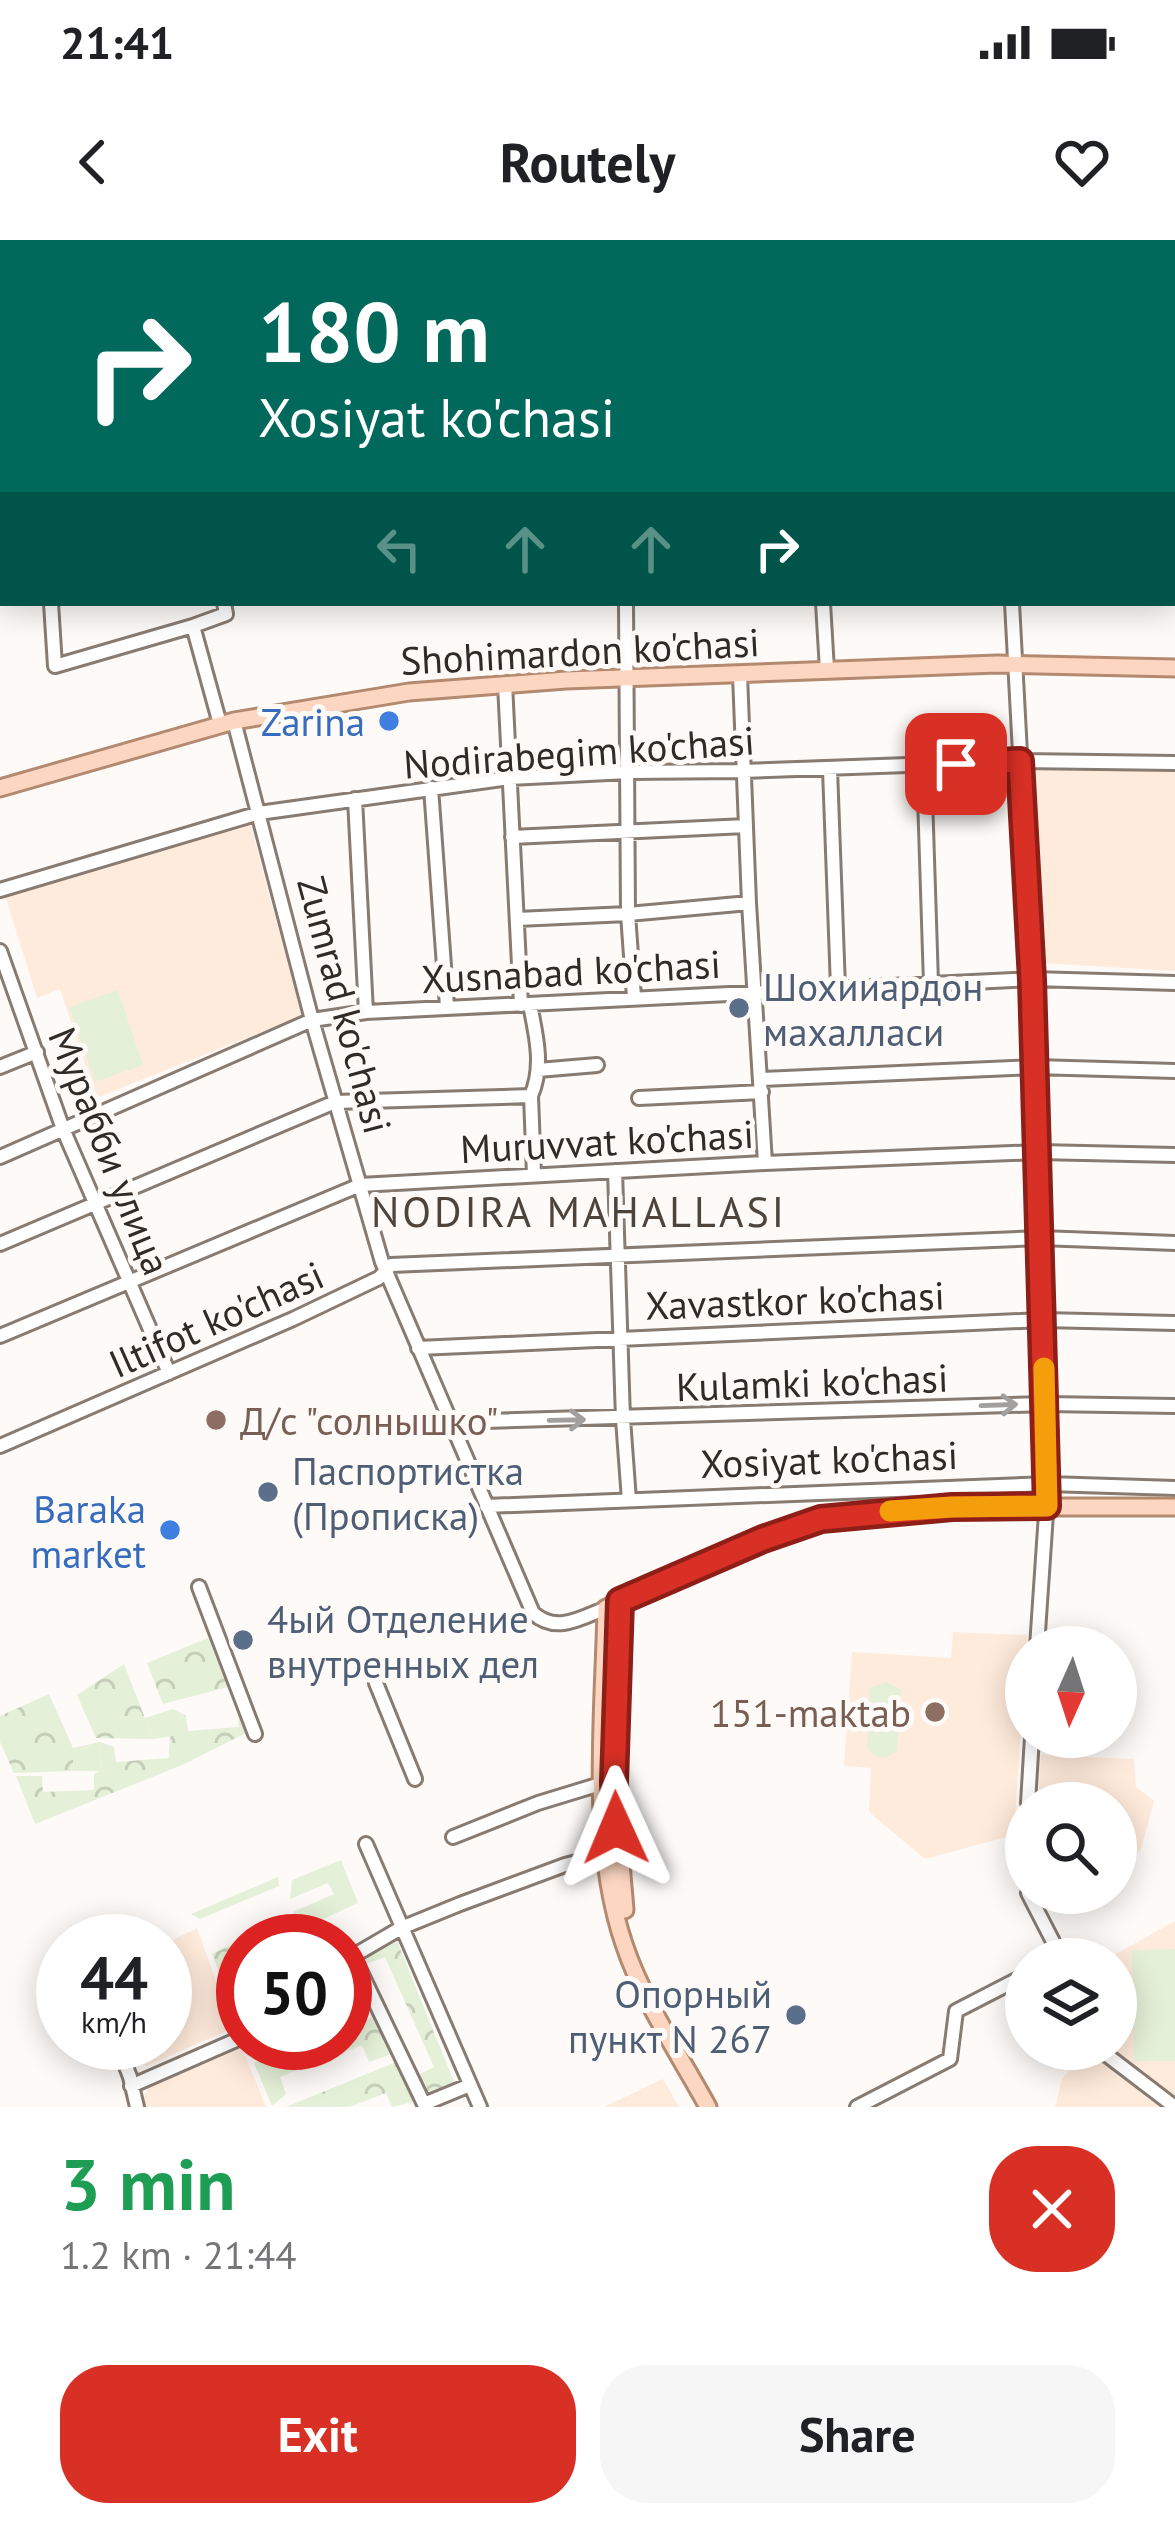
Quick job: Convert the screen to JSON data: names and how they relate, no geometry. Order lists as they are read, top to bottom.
{
  "streets": {
    "main road": ["Shohimardon ko'chasi", "Xosiyat ko'chasi"],
    "street": [
      "Nodirabegim ko'chasi",
      "Xusnabad ko'chasi",
      "Zumrad ko'chasi",
      "Muruvvat ko'chasi",
      "Мурабби улица",
      "Xavastkor ko'chasi",
      "Iltifot ko'chasi",
      "Kulamki ko'chasi"
    ]
  },
  "crossings": [
    ["Shohimardon ko'chasi", "Zumrad ko'chasi"],
    ["Nodirabegim ko'chasi", "Zumrad ko'chasi"],
    ["Xusnabad ko'chasi", "Zumrad ko'chasi"],
    ["Xusnabad ko'chasi", "Мурабби улица"],
    ["Zumrad ko'chasi", "Muruvvat ko'chasi"],
    ["Zumrad ko'chasi", "Xavastkor ko'chasi"],
    ["Zumrad ko'chasi", "Iltifot ko'chasi"],
    ["Zumrad ko'chasi", "Kulamki ko'chasi"],
    ["Zumrad ko'chasi", "Xosiyat ko'chasi"],
    ["Muruvvat ko'chasi", "Мурабби улица"],
    ["Мурабби улица", "Iltifot ko'chasi"]
  ],
  "one_way": ["Kulamki ko'chasi"],
  "districts": ["NODIRA MAHALLASI"],
  "places": [
    "Zarina",
    "Шохииардон махалласи",
    "Д/с \"солнышко\"",
    "Паспортистка (Прописка)",
    "Baraka market",
    "4ый Отделение внутренных дел",
    "151-maktab",
    "Опорный пункт N 267"
  ],
  "north": "bottom",
  "page": {
    "status": "21:41",
    "header": "Routely",
    "turn": ["180 m", "Xosiyat ko'chasi"],
    "speed": "44 km/h",
    "limit": "50",
    "heading": ["3 min", "1.2 km · 21:44"],
    "buttons": ["Exit", "Share"]
  }
}
